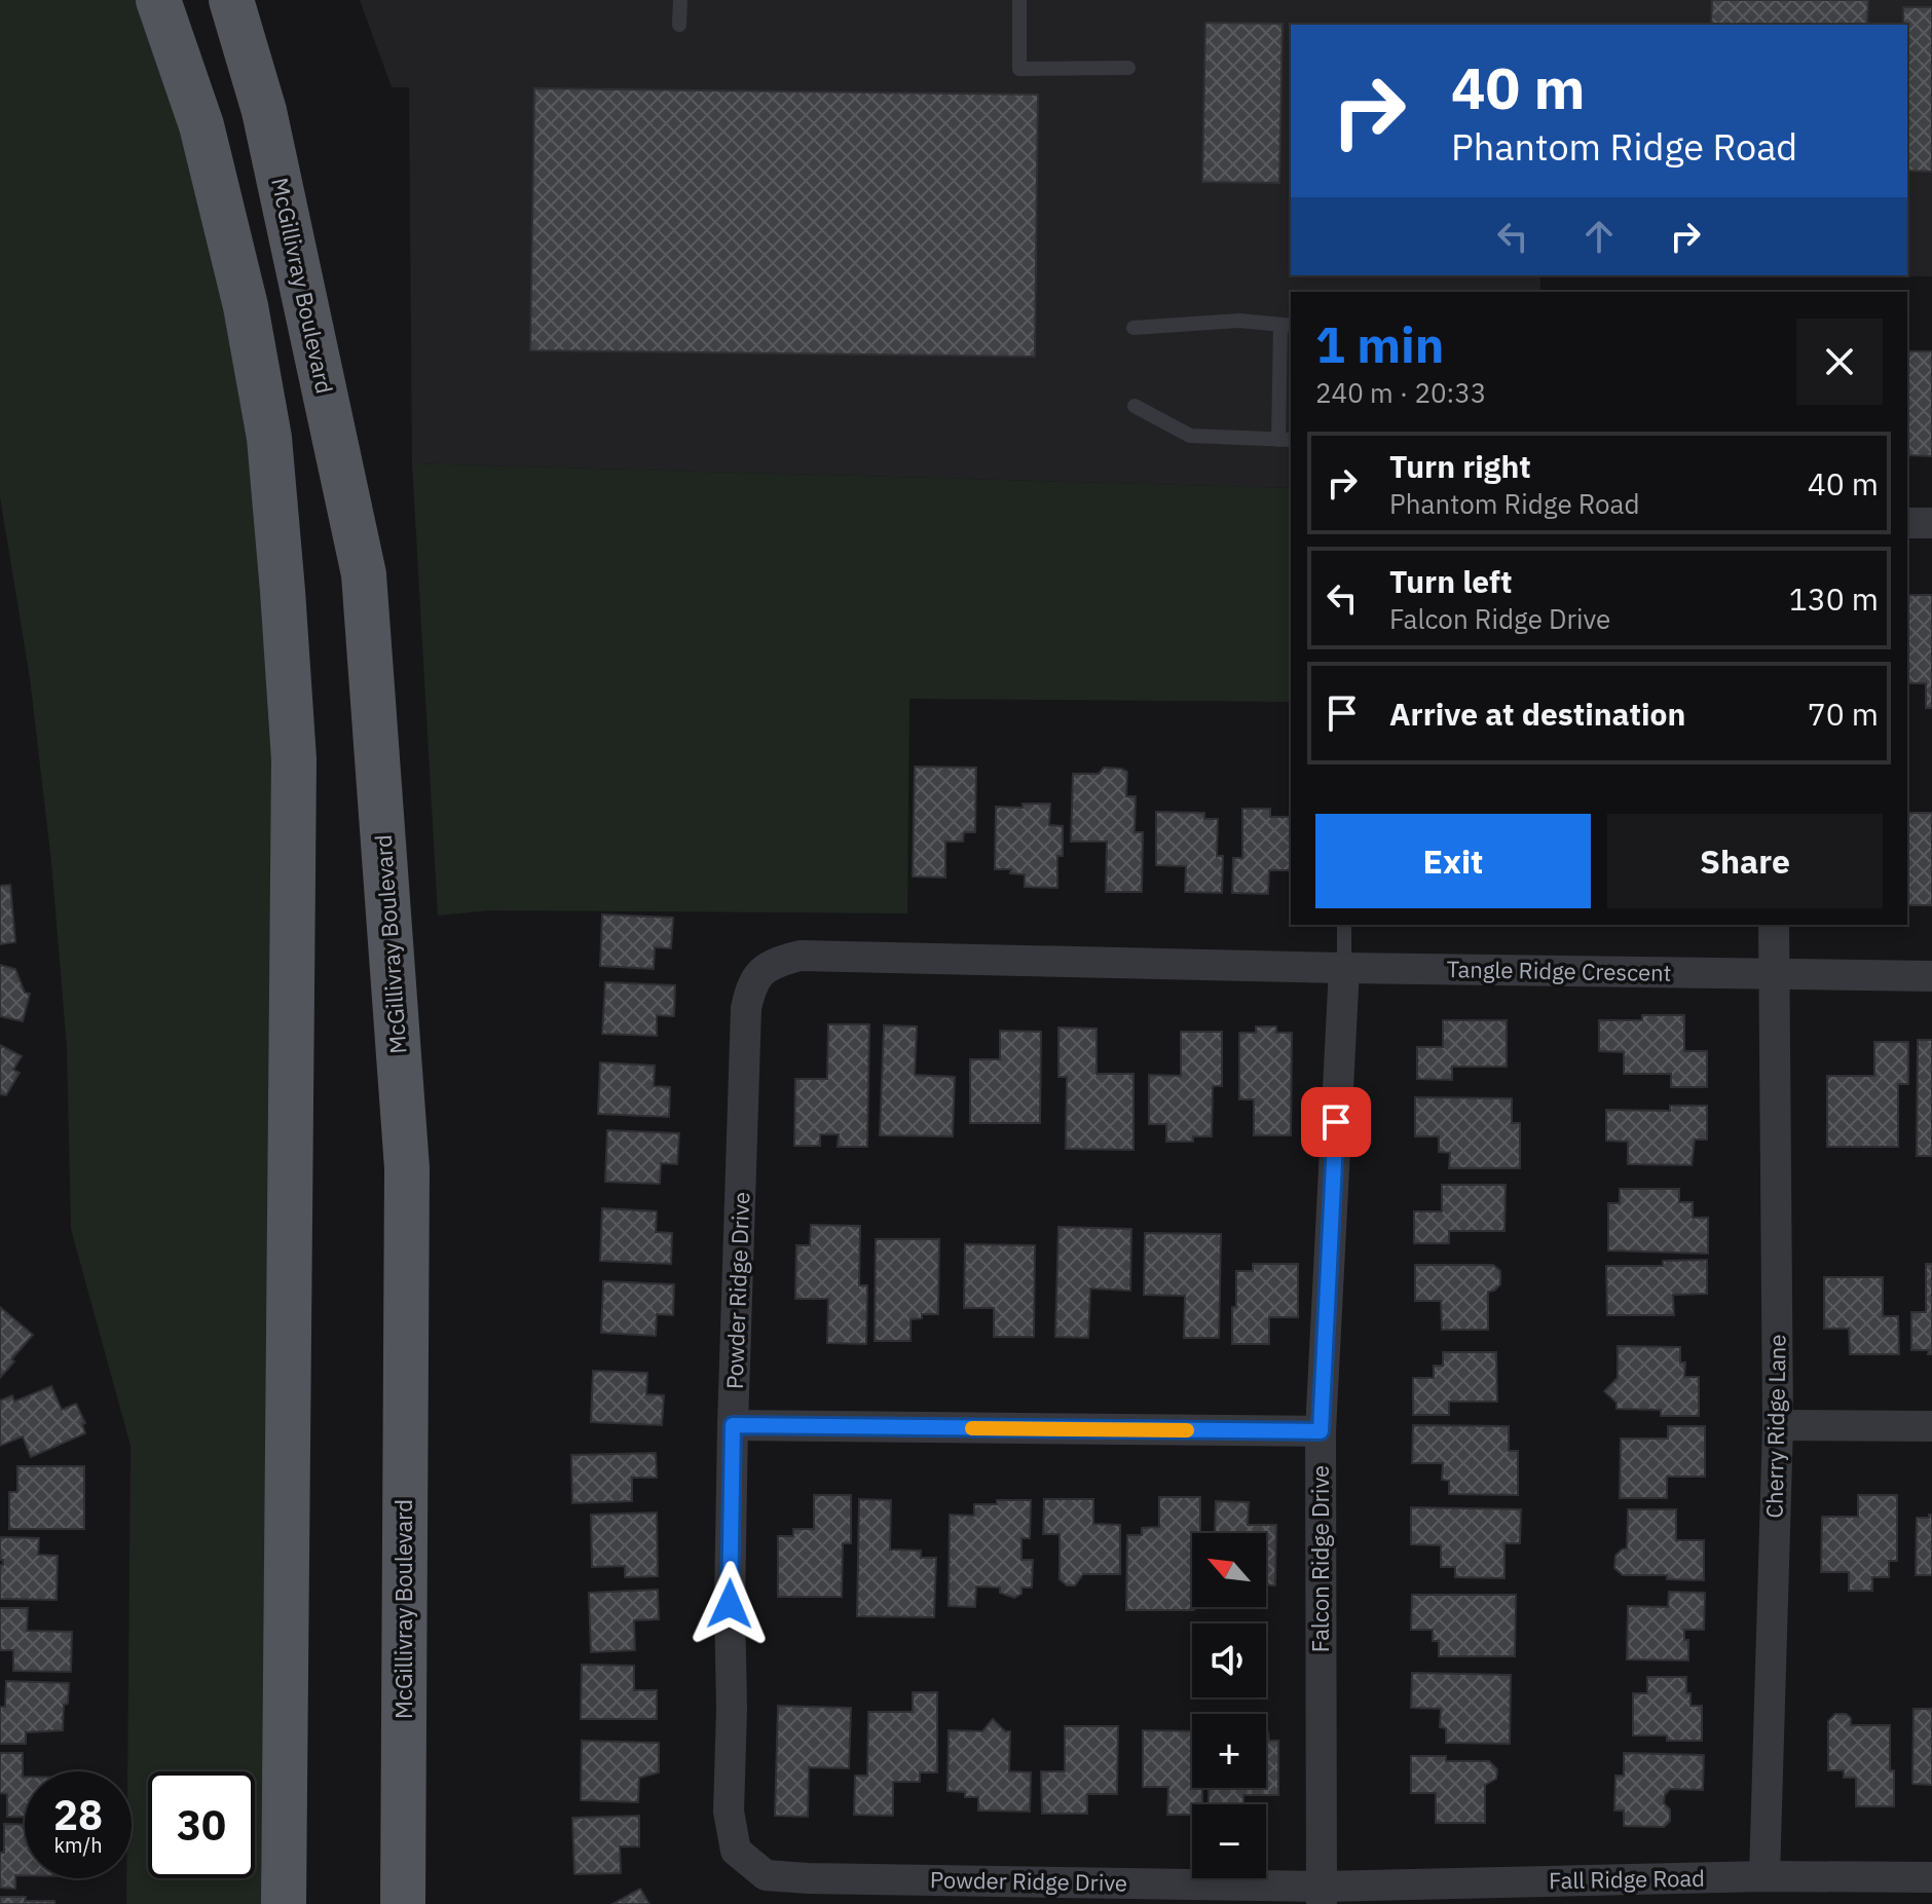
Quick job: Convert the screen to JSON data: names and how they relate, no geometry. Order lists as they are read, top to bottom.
{
  "streets": {
    "main road": ["McGillivray Boulevard"],
    "street": [
      "Tangle Ridge Crescent",
      "Powder Ridge Drive",
      "Cherry Ridge Lane",
      "Falcon Ridge Drive",
      "Fall Ridge Road"
    ]
  },
  "crossings": [
    ["Tangle Ridge Crescent", "Powder Ridge Drive"],
    ["Tangle Ridge Crescent", "Cherry Ridge Lane"],
    ["Tangle Ridge Crescent", "Falcon Ridge Drive"],
    ["Powder Ridge Drive", "Falcon Ridge Drive"],
    ["Powder Ridge Drive", "Fall Ridge Road"],
    ["Cherry Ridge Lane", "Fall Ridge Road"],
    ["Falcon Ridge Drive", "Fall Ridge Road"]
  ],
  "north": "top left",
  "page": {
    "turn": ["40 m", "Phantom Ridge Road"],
    "heading": ["1 min", "240 m · 20:33"],
    "list": [
      {
        "name": "Turn right",
        "note": "Phantom Ridge Road",
        "value": "40 m"
      },
      {
        "name": "Turn left",
        "note": "Falcon Ridge Drive",
        "value": "130 m"
      },
      {
        "name": "Arrive at destination",
        "value": "70 m"
      }
    ],
    "buttons": ["Exit", "Share"],
    "map_buttons": ["+", "−"],
    "speed": "28 km/h",
    "limit": "30"
  }
}
